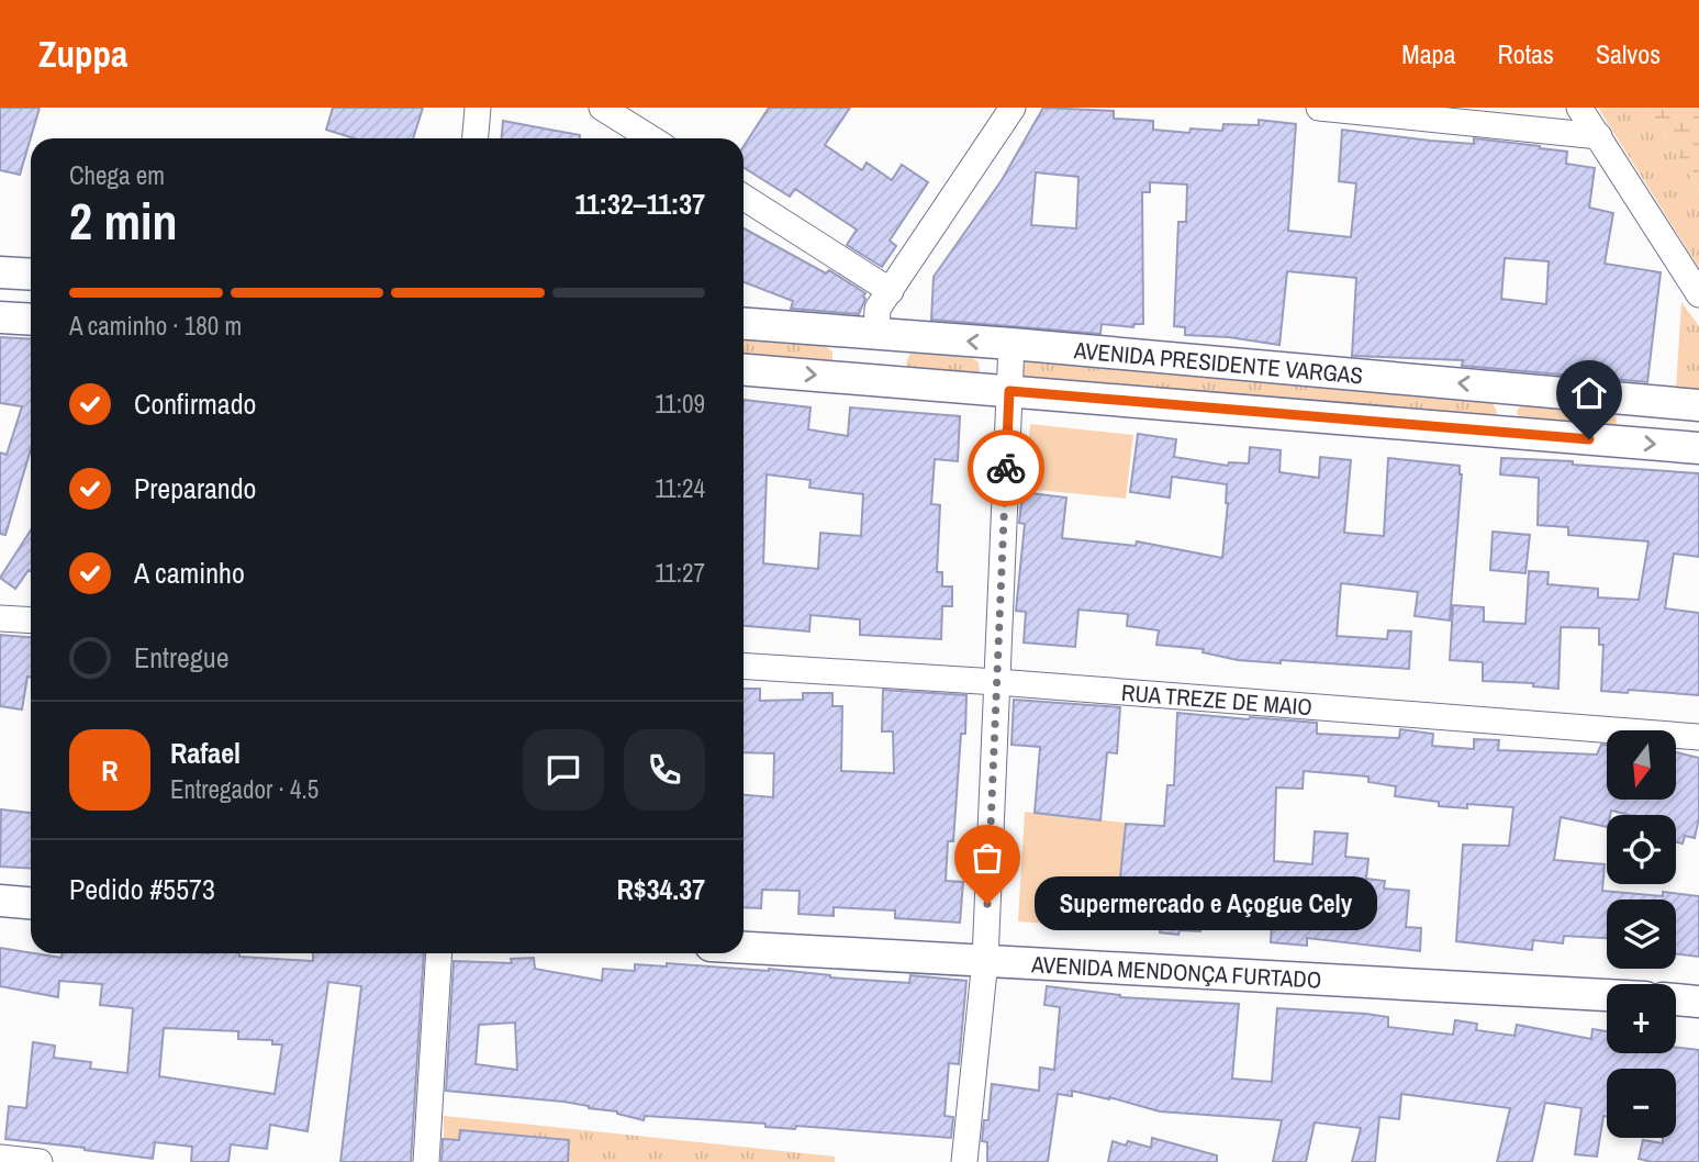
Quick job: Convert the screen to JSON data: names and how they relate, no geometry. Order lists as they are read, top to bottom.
{
  "streets": {
    "street": ["AVENIDA PRESIDENTE VARGAS", "RUA TREZE DE MAIO", "AVENIDA MENDONÇA FURTADO"]
  },
  "places": ["Supermercado e Açogue Cely"],
  "north": "bottom",
  "page": {
    "header": "Zuppa",
    "nav": ["Mapa", "Rotas", "Salvos"],
    "heading": ["2 min", "Chega em", "11:32–11:37"],
    "panel": [
      "Rafael",
      "Entregador · 4.5",
      "Pedido #5573",
      "R$34.37"
    ],
    "bar": "A caminho · 180 m",
    "list": [
      ["Confirmado", "11:09"],
      ["Preparando", "11:24"],
      ["A caminho", "11:27"],
      "Entregue"
    ],
    "round": "R",
    "map_buttons": ["+", "−"],
    "bubble": "Supermercado e Açogue Cely"
  }
}
